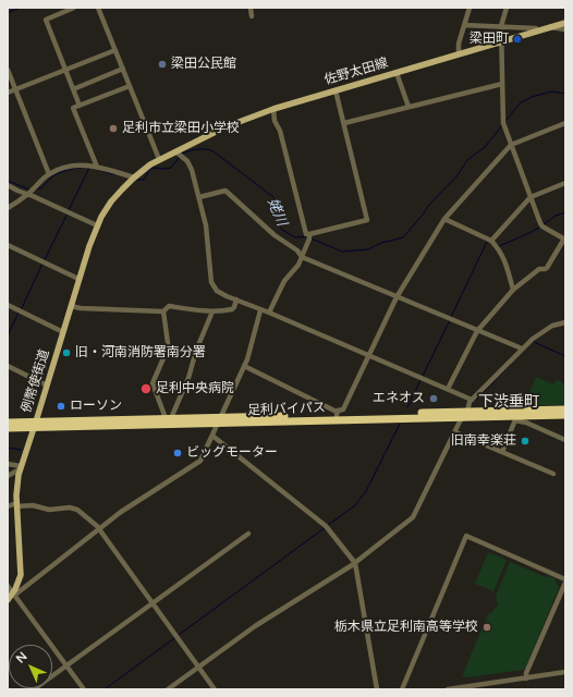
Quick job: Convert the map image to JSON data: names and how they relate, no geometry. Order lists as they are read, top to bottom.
{
  "streets": {
    "highway": ["足利バイパス"],
    "main road": ["佐野太田線", "例幣使街道"]
  },
  "crossings": [
    ["佐野太田線", "例幣使街道"],
    ["例幣使街道", "足利バイパス"]
  ],
  "districts": ["下渋垂町"],
  "water": ["姥川"],
  "places": [
    "梁田町",
    "梁田公民館",
    "足利市立梁田小学校",
    "旧・河南消防署南分署",
    "足利中央病院",
    "エネオス",
    "ローソン",
    "旧南幸楽荘",
    "ビッグモーター",
    "栃木県立足利南高等学校"
  ],
  "north": "top left"
}
